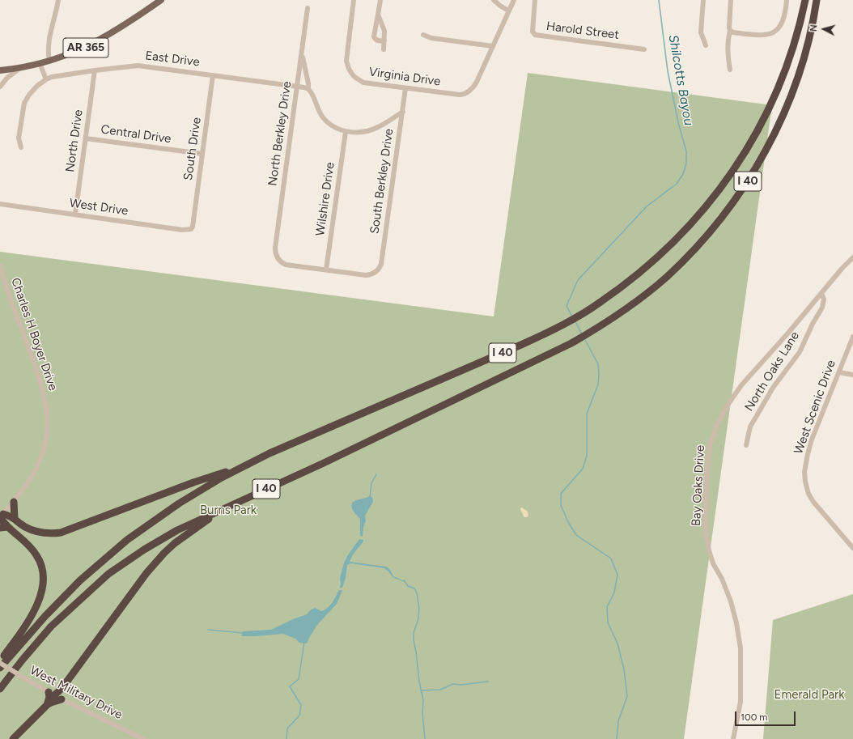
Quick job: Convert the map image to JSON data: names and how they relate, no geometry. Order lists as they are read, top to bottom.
{
  "streets": {
    "highway": ["I 40"],
    "main road": ["AR 365"],
    "street": [
      "Harold Street",
      "East Drive",
      "Virginia Drive",
      "North Berkley Drive",
      "Central Drive",
      "North Drive",
      "South Drive",
      "South Berkley Drive",
      "Wilshire Drive",
      "West Drive",
      "Charles H Boyer Drive",
      "North Oaks Lane",
      "West Scenic Drive",
      "Bay Oaks Drive",
      "West Military Drive"
    ]
  },
  "crossings": [
    ["East Drive", "North Berkley Drive"],
    ["East Drive", "North Drive"],
    ["East Drive", "South Drive"],
    ["Virginia Drive", "South Berkley Drive"],
    ["North Berkley Drive", "South Berkley Drive"],
    ["North Berkley Drive", "Wilshire Drive"],
    ["Central Drive", "North Drive"],
    ["Central Drive", "South Drive"],
    ["North Drive", "West Drive"],
    ["South Drive", "West Drive"],
    ["South Berkley Drive", "Wilshire Drive"],
    ["I 40", "West Military Drive"],
    ["North Oaks Lane", "Bay Oaks Drive"]
  ],
  "water": ["Shilcotts Bayou"],
  "parks": ["Burns Park", "Emerald Park"],
  "scale_bar": "100 m",
  "north": "left"
}
